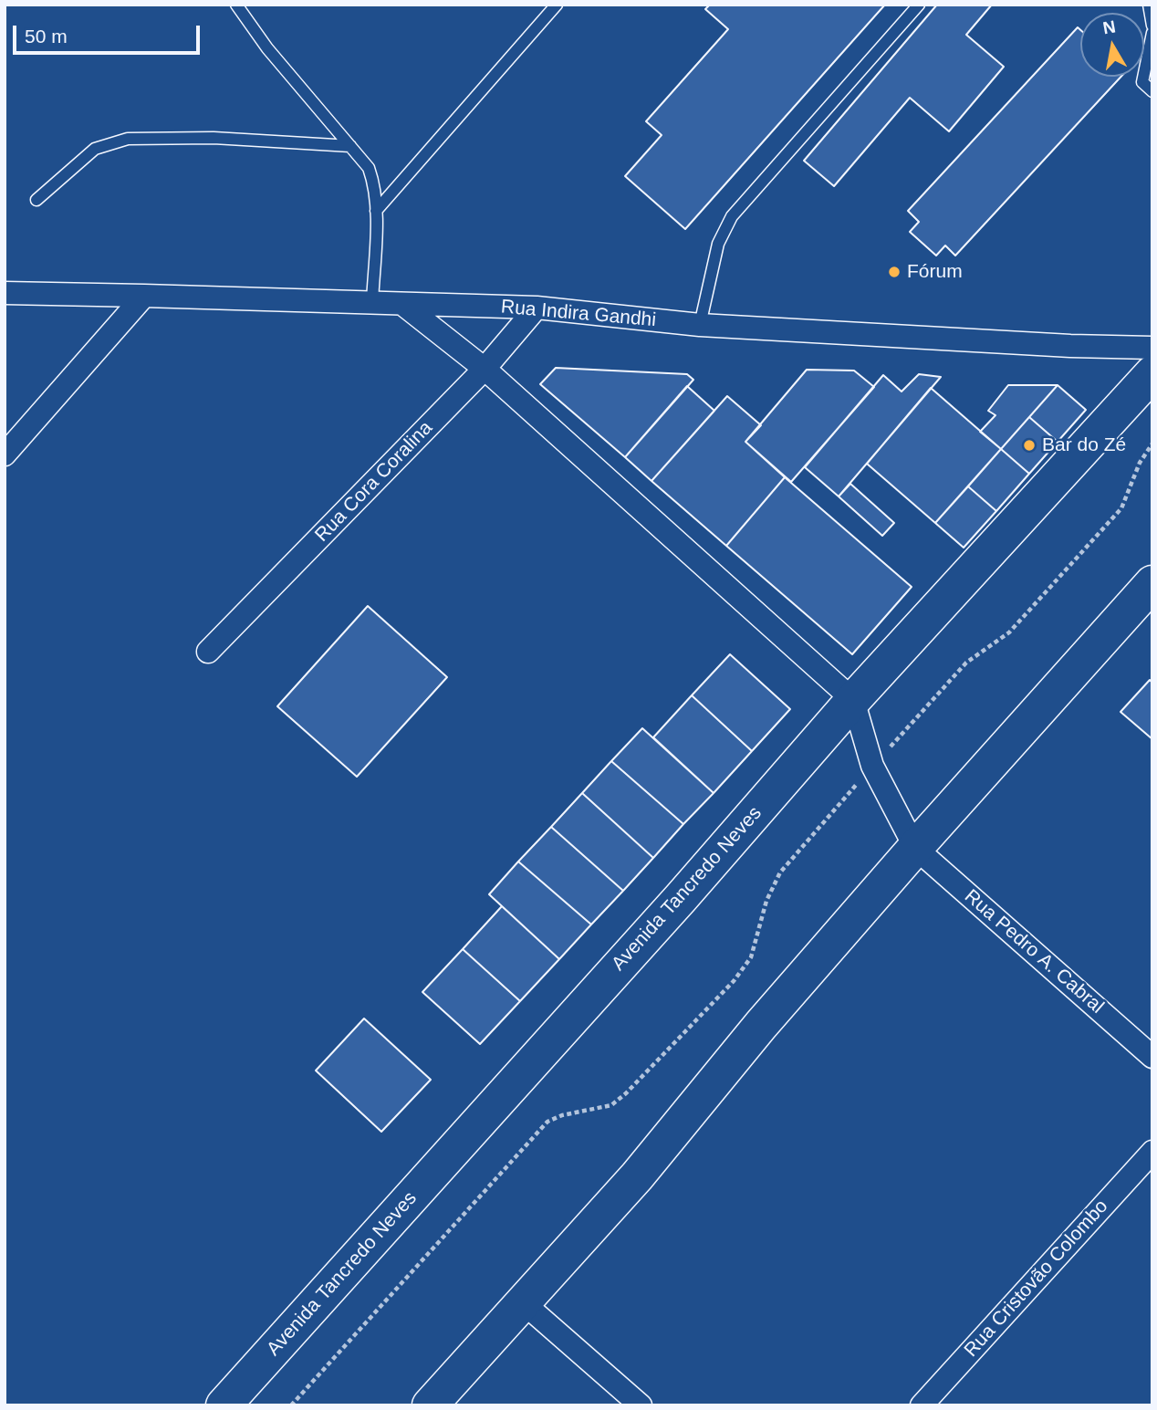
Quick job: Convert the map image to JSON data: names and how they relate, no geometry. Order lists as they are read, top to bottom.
{
  "streets": {
    "main road": ["Avenida Tancredo Neves"],
    "street": [
      "Rua Indira Gandhi",
      "Rua Cora Coralina",
      "Rua Pedro A. Cabral",
      "Rua Cristovão Colombo"
    ]
  },
  "crossings": [
    ["Rua Indira Gandhi", "Rua Cora Coralina"]
  ],
  "places": ["Fórum", "Bar do Zé"],
  "scale_bar": "50 m",
  "north": "top"
}
